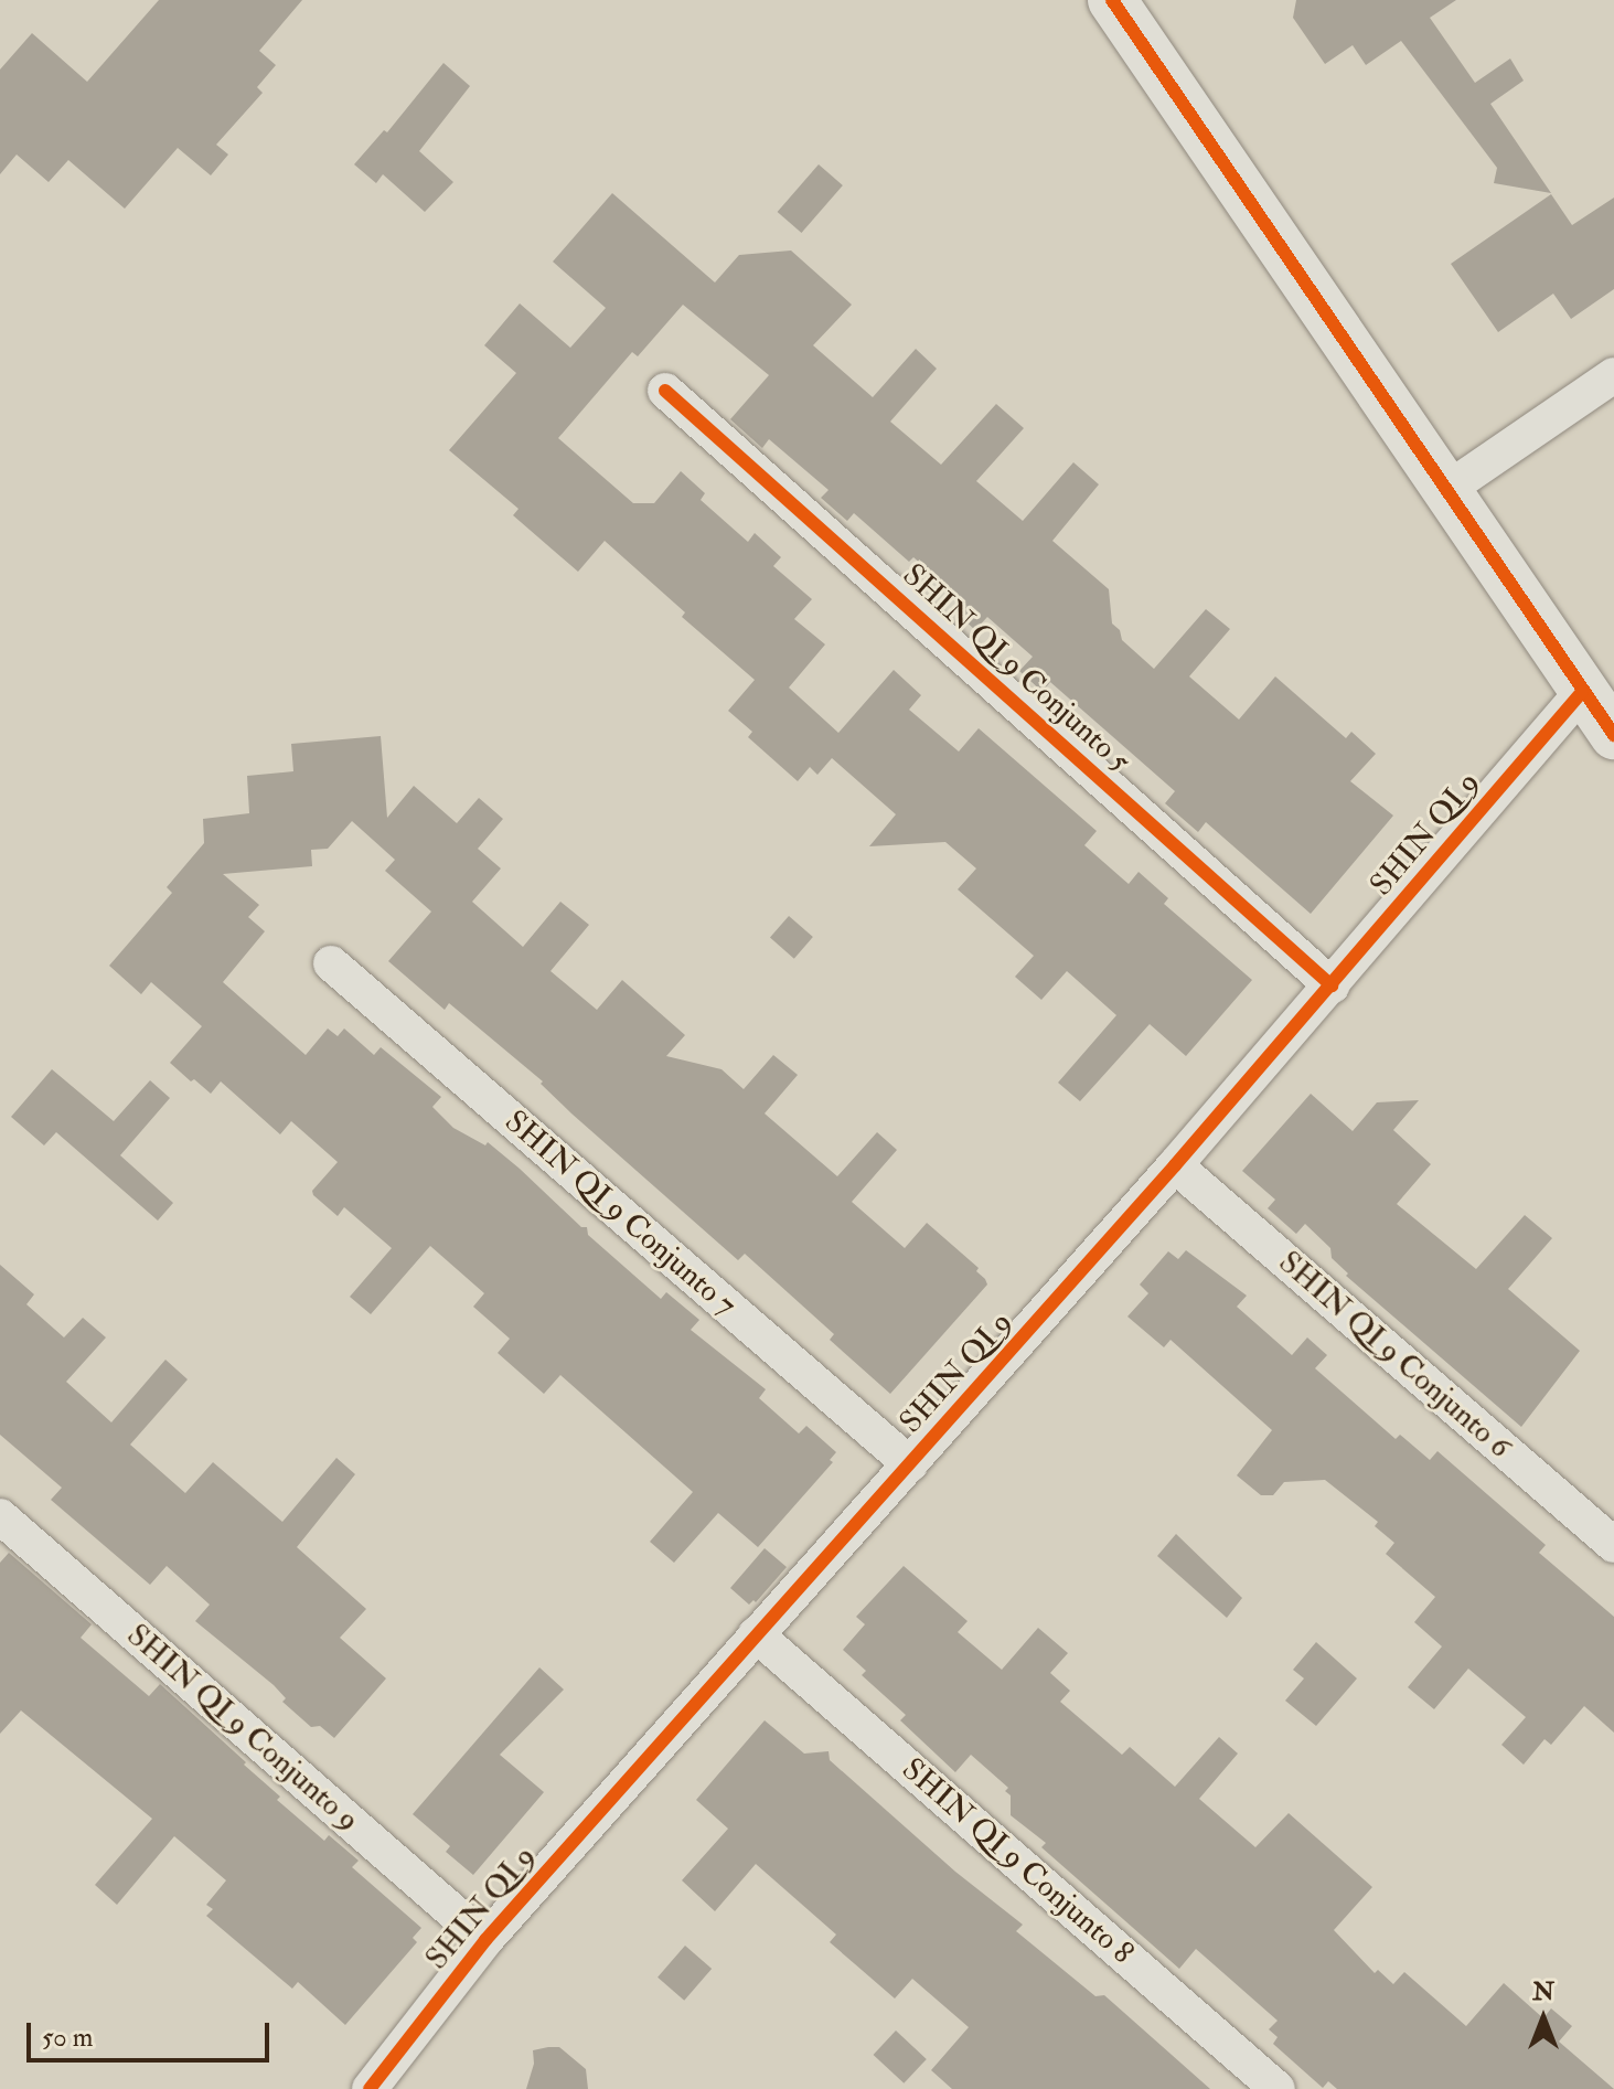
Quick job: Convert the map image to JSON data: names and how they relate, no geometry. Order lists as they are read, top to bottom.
{
  "streets": {
    "street": [
      "SHIN QI 9 Conjunto 5",
      "SHIN QI 9",
      "SHIN QI 9 Conjunto 7",
      "SHIN QI 9 Conjunto 6",
      "SHIN QI 9 Conjunto 9",
      "SHIN QI 9 Conjunto 8"
    ]
  },
  "crossings": [
    ["SHIN QI 9 Conjunto 5", "SHIN QI 9"],
    ["SHIN QI 9", "SHIN QI 9 Conjunto 7"],
    ["SHIN QI 9", "SHIN QI 9 Conjunto 6"],
    ["SHIN QI 9", "SHIN QI 9 Conjunto 9"],
    ["SHIN QI 9", "SHIN QI 9 Conjunto 8"]
  ],
  "scale_bar": "50 m",
  "north": "top"
}
